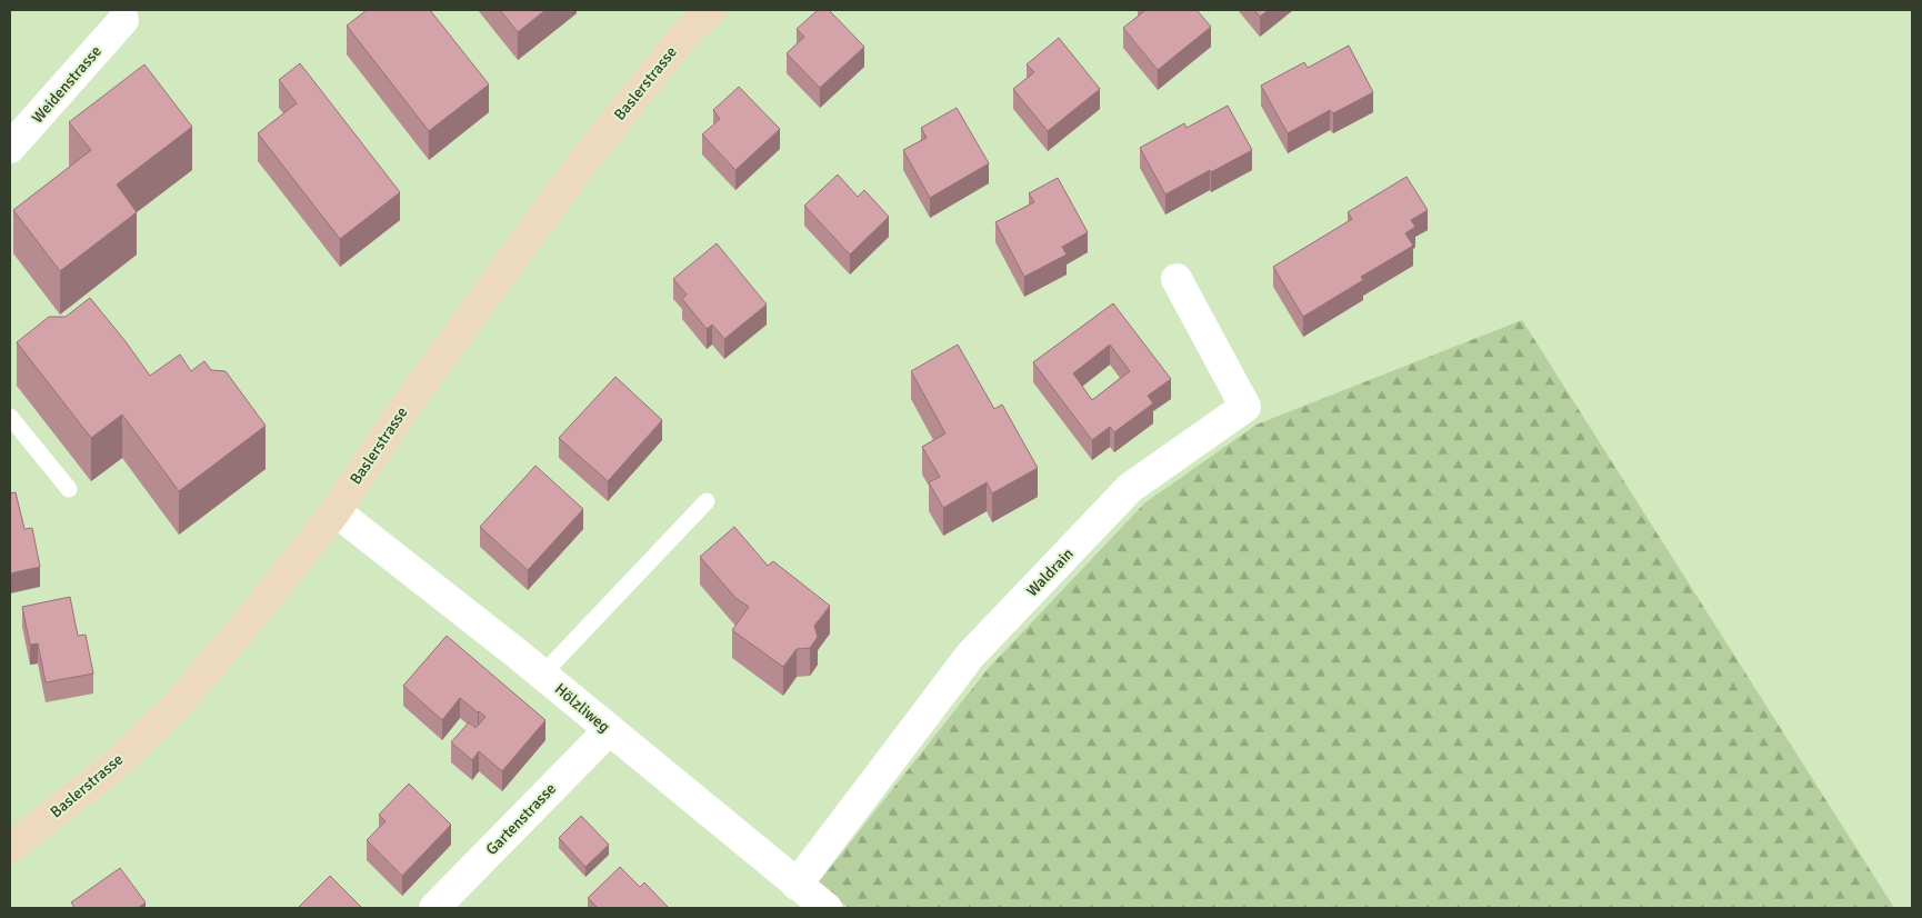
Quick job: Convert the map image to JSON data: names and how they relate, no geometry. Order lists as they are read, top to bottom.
{
  "streets": {
    "main road": ["Baslerstrasse"],
    "street": [
      "Weidenstrasse",
      "Waldrain",
      "Hölzliweg",
      "Gartenstrasse"
    ]
  },
  "crossings": [
    ["Baslerstrasse", "Hölzliweg"],
    ["Waldrain", "Hölzliweg"],
    ["Hölzliweg", "Gartenstrasse"]
  ]
}
